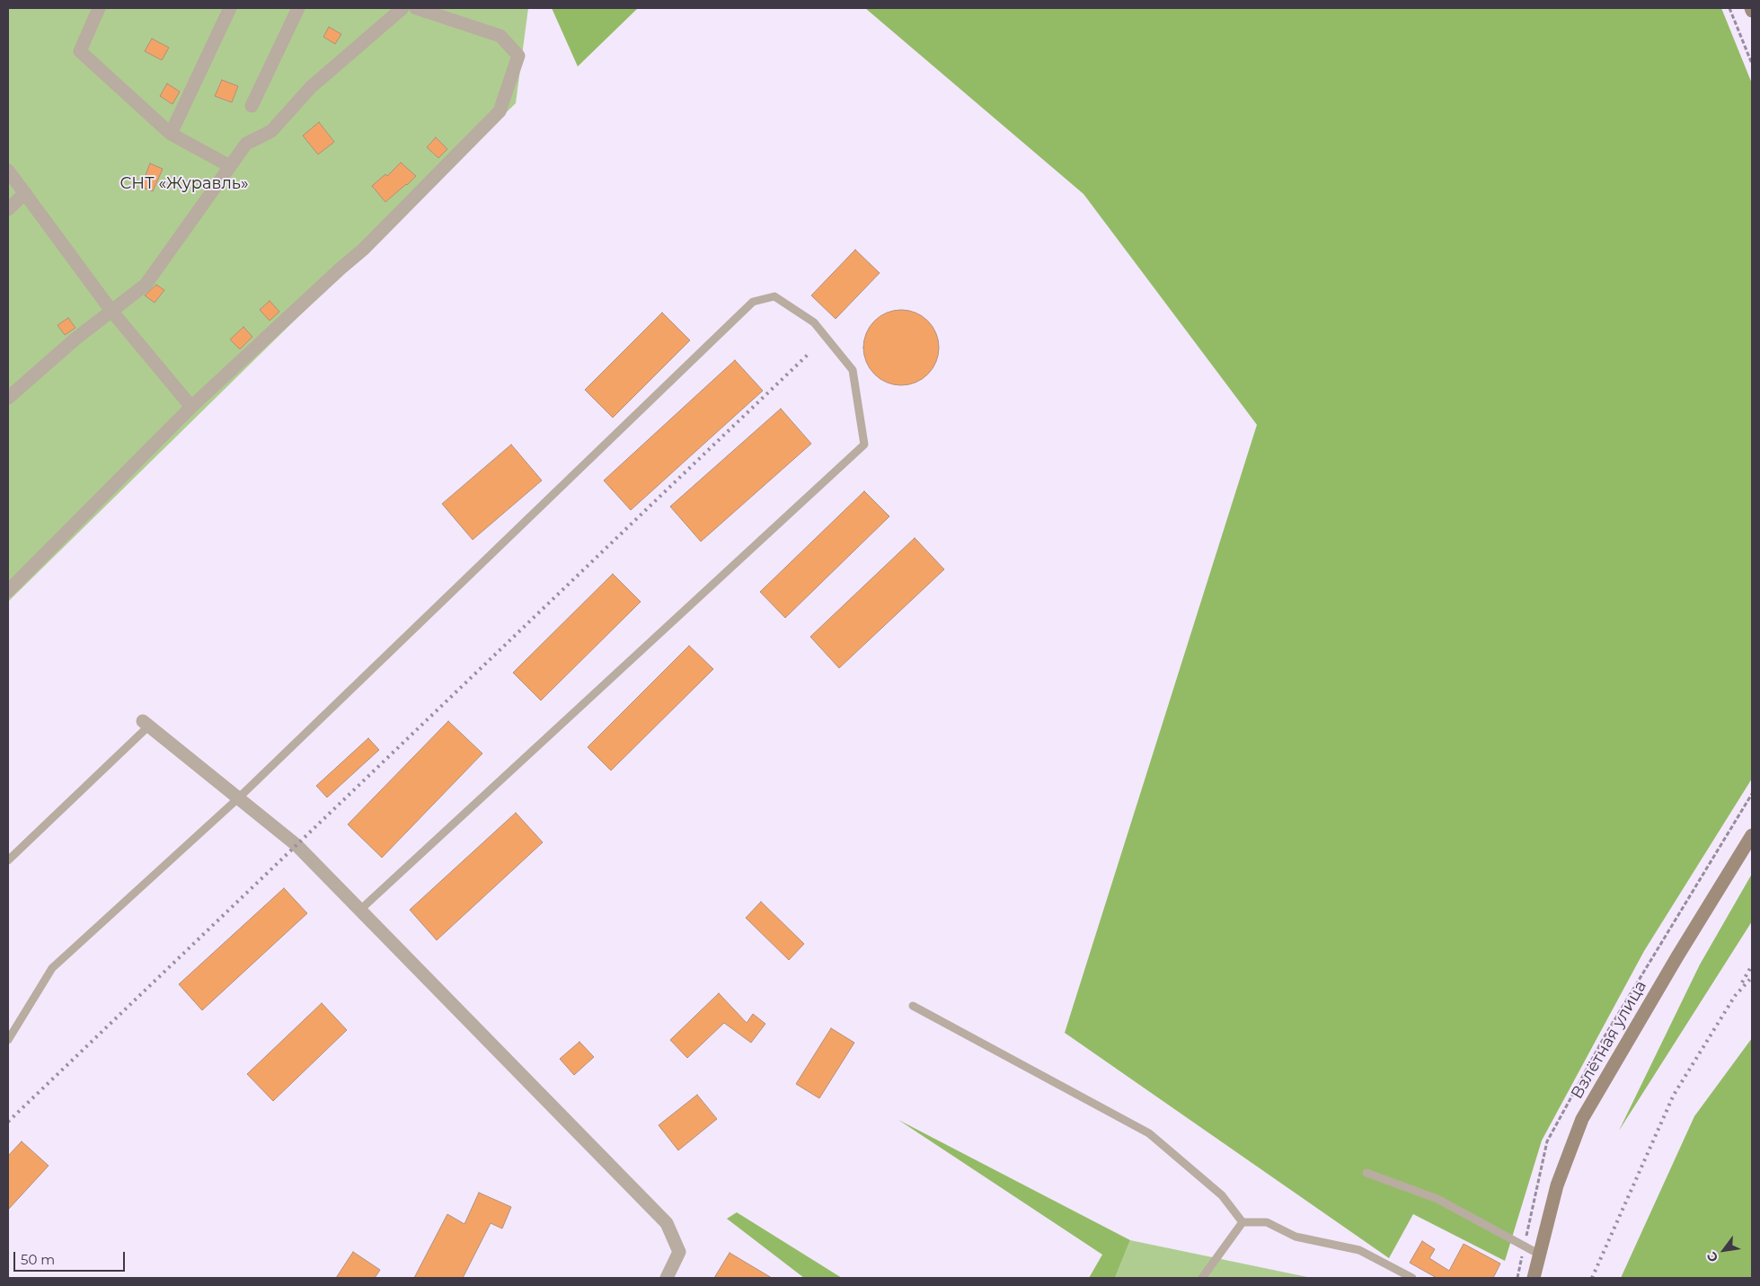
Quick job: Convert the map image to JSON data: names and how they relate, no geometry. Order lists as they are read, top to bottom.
{
  "streets": {
    "street": ["Взлётная улица"]
  },
  "parks": ["СНТ «Журавль»"],
  "scale_bar": "50 m",
  "north": "bottom left"
}
